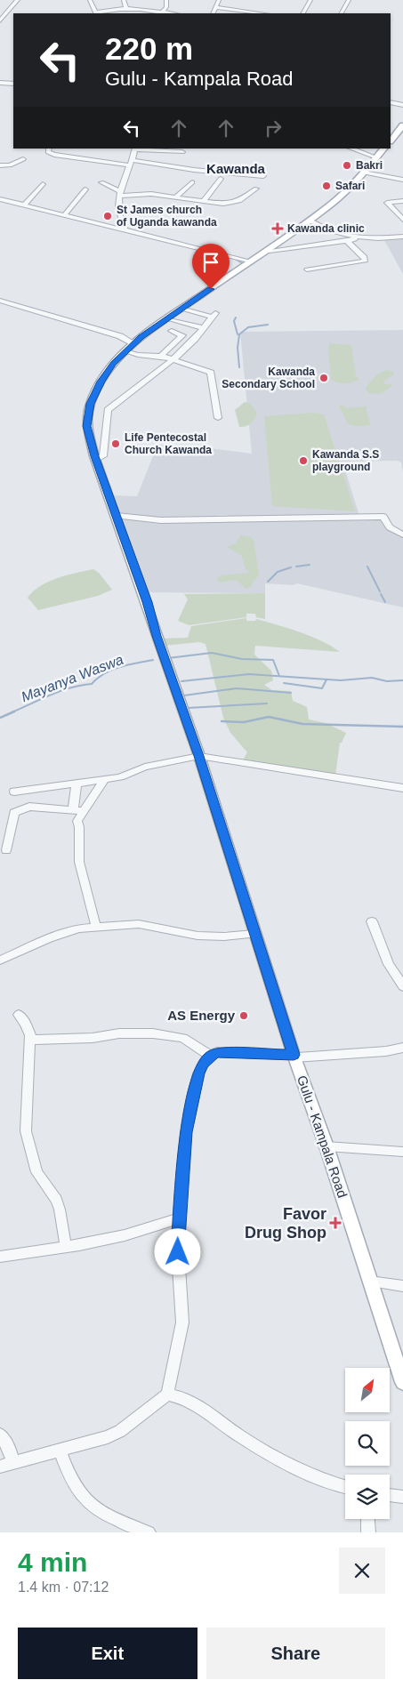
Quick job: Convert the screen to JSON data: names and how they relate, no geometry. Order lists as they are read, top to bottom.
{
  "streets": {
    "main road": ["Gulu - Kampala Road"]
  },
  "districts": ["Kawanda"],
  "water": ["Mayanya Waswa"],
  "places": {
    "other": [
      "Bakri",
      "Safari",
      "St James church of Uganda kawanda",
      "Kawanda Secondary School",
      "Life Pentecostal Church Kawanda",
      "Kawanda S.S playground",
      "AS Energy"
    ],
    "health": ["Kawanda clinic", "Favor Drug Shop"]
  },
  "north": "top right",
  "page": {
    "turn": ["220 m", "Gulu - Kampala Road"],
    "heading": ["4 min", "1.4 km · 07:12"],
    "buttons": ["Exit", "Share"]
  }
}
